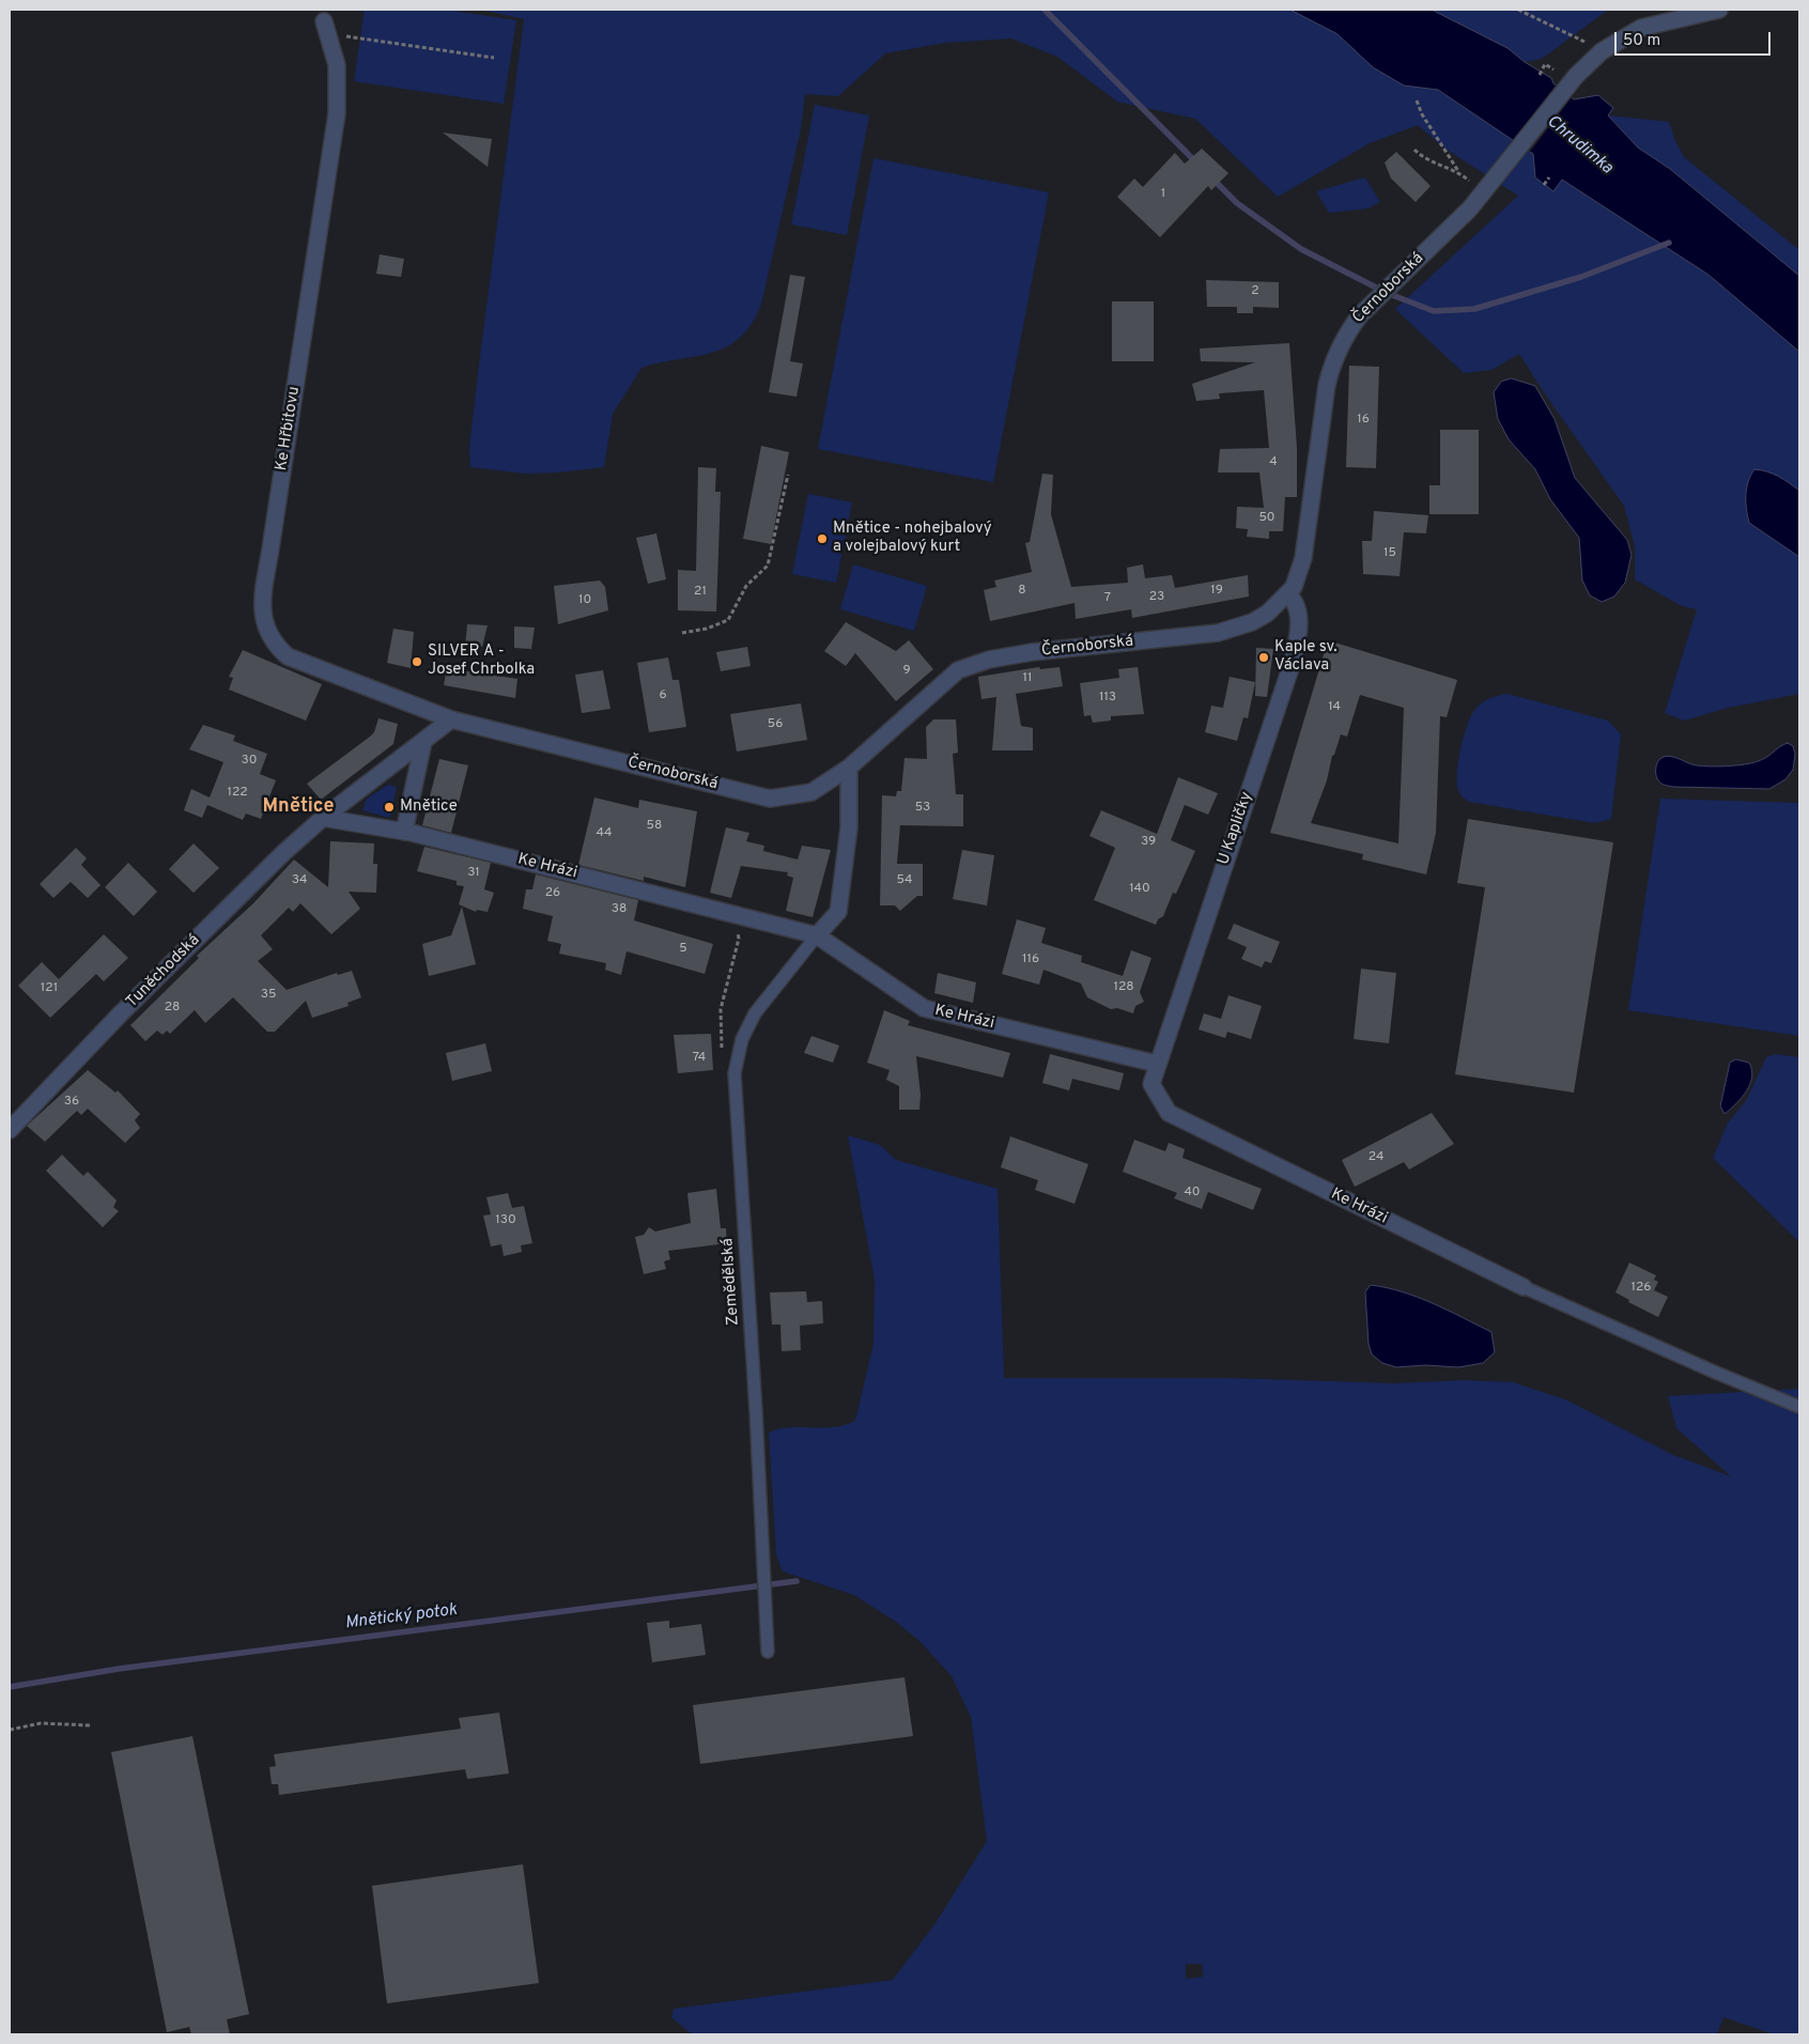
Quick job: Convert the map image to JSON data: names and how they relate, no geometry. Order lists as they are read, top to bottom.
{
  "streets": {
    "street": [
      "Černoborská",
      "Ke Hřbitovu",
      "U Kapličky",
      "Ke Hrázi",
      "Tuněchodská"
    ],
    "lane": ["Zemědělská"]
  },
  "crossings": [
    ["Černoborská", "Ke Hřbitovu"],
    ["Černoborská", "U Kapličky"],
    ["U Kapličky", "Ke Hrázi"],
    ["Ke Hrázi", "Tuněchodská"],
    ["Ke Hrázi", "Zemědělská"]
  ],
  "districts": ["Mnětice"],
  "water": ["Chrudimka", "Mnětický potok"],
  "places": [
    "Mnětice - nohejbalový a volejbalový kurt",
    "Kaple sv. Václava",
    "SILVER A - Josef Chrbolka",
    "Mnětice"
  ],
  "house_numbers": [
    "1",
    "2",
    "16",
    "4",
    "50",
    "15",
    "8",
    "19",
    "21",
    "23",
    "7",
    "10",
    "9",
    "11",
    "6",
    "113",
    "14",
    "56",
    "30",
    "122",
    "53",
    "58",
    "44",
    "39",
    "31",
    "34",
    "54",
    "140",
    "26",
    "38",
    "5",
    "116",
    "128",
    "121",
    "35",
    "28",
    "74",
    "36",
    "24",
    "40",
    "130",
    "126"
  ],
  "scale_bar": "50 m"
}
